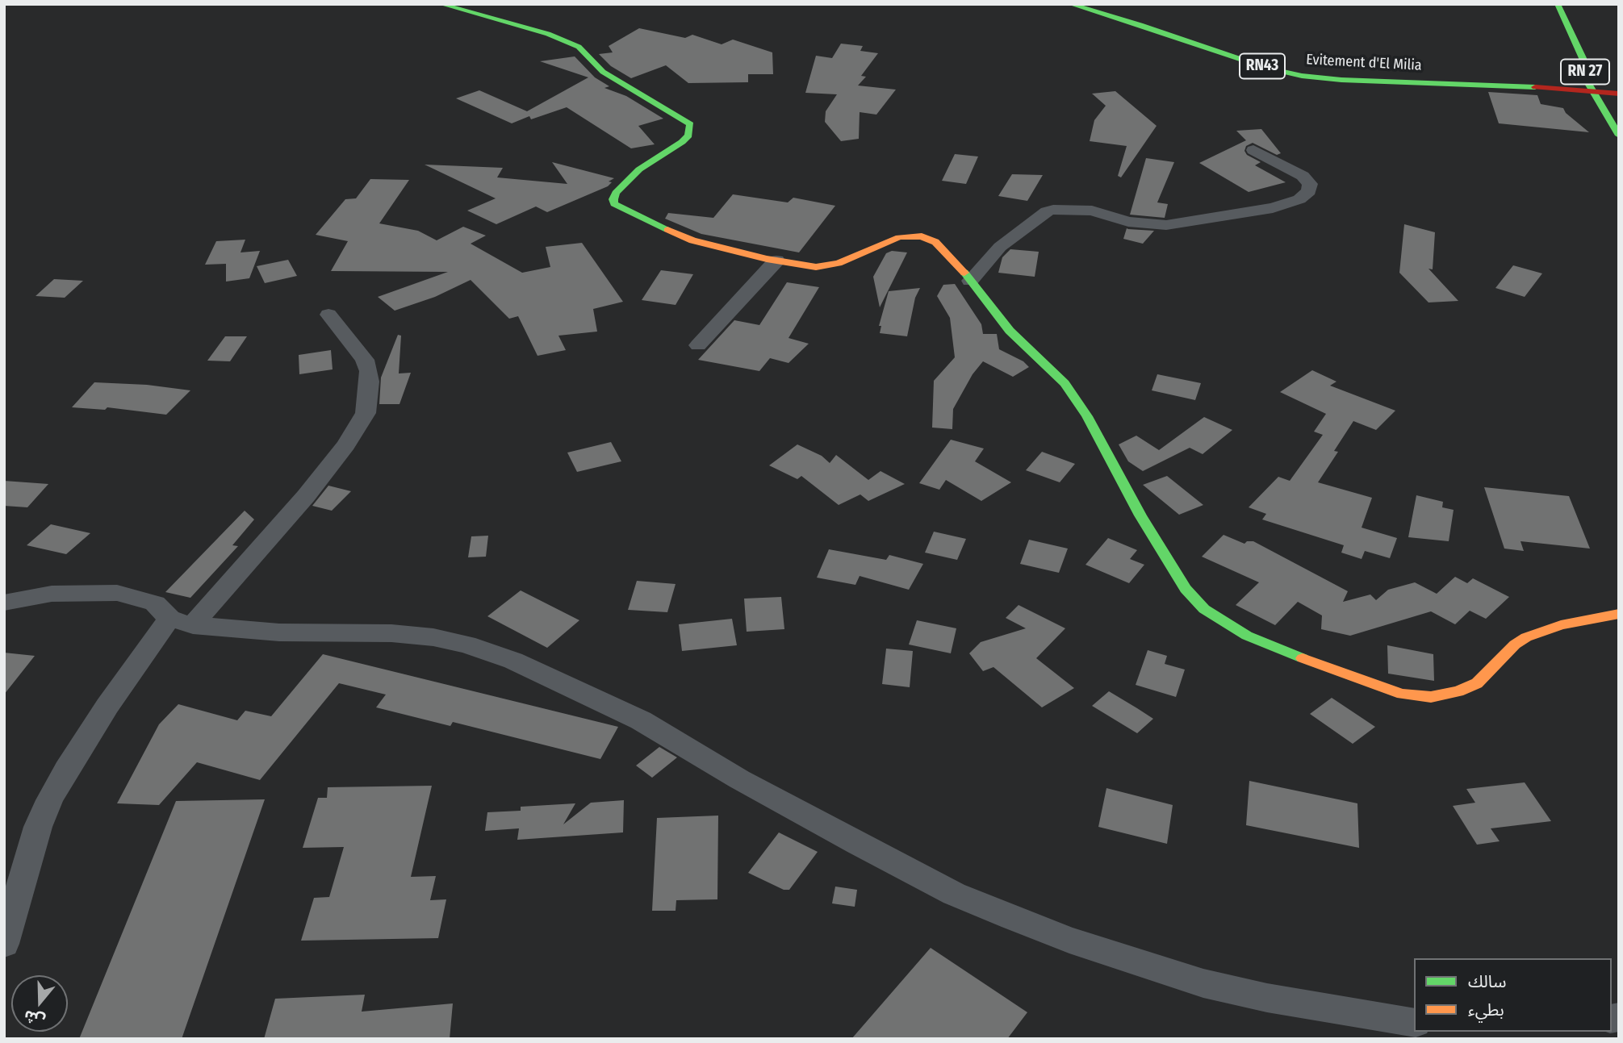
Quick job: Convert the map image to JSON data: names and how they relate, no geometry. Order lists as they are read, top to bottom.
{
  "streets": {
    "street": ["Evitement d'El Milia", "RN43", "RN 27"]
  },
  "crossings": [
    ["Evitement d'El Milia", "RN 27"]
  ],
  "legend": ["سالك", "بطيء"],
  "north": "bottom"
}
